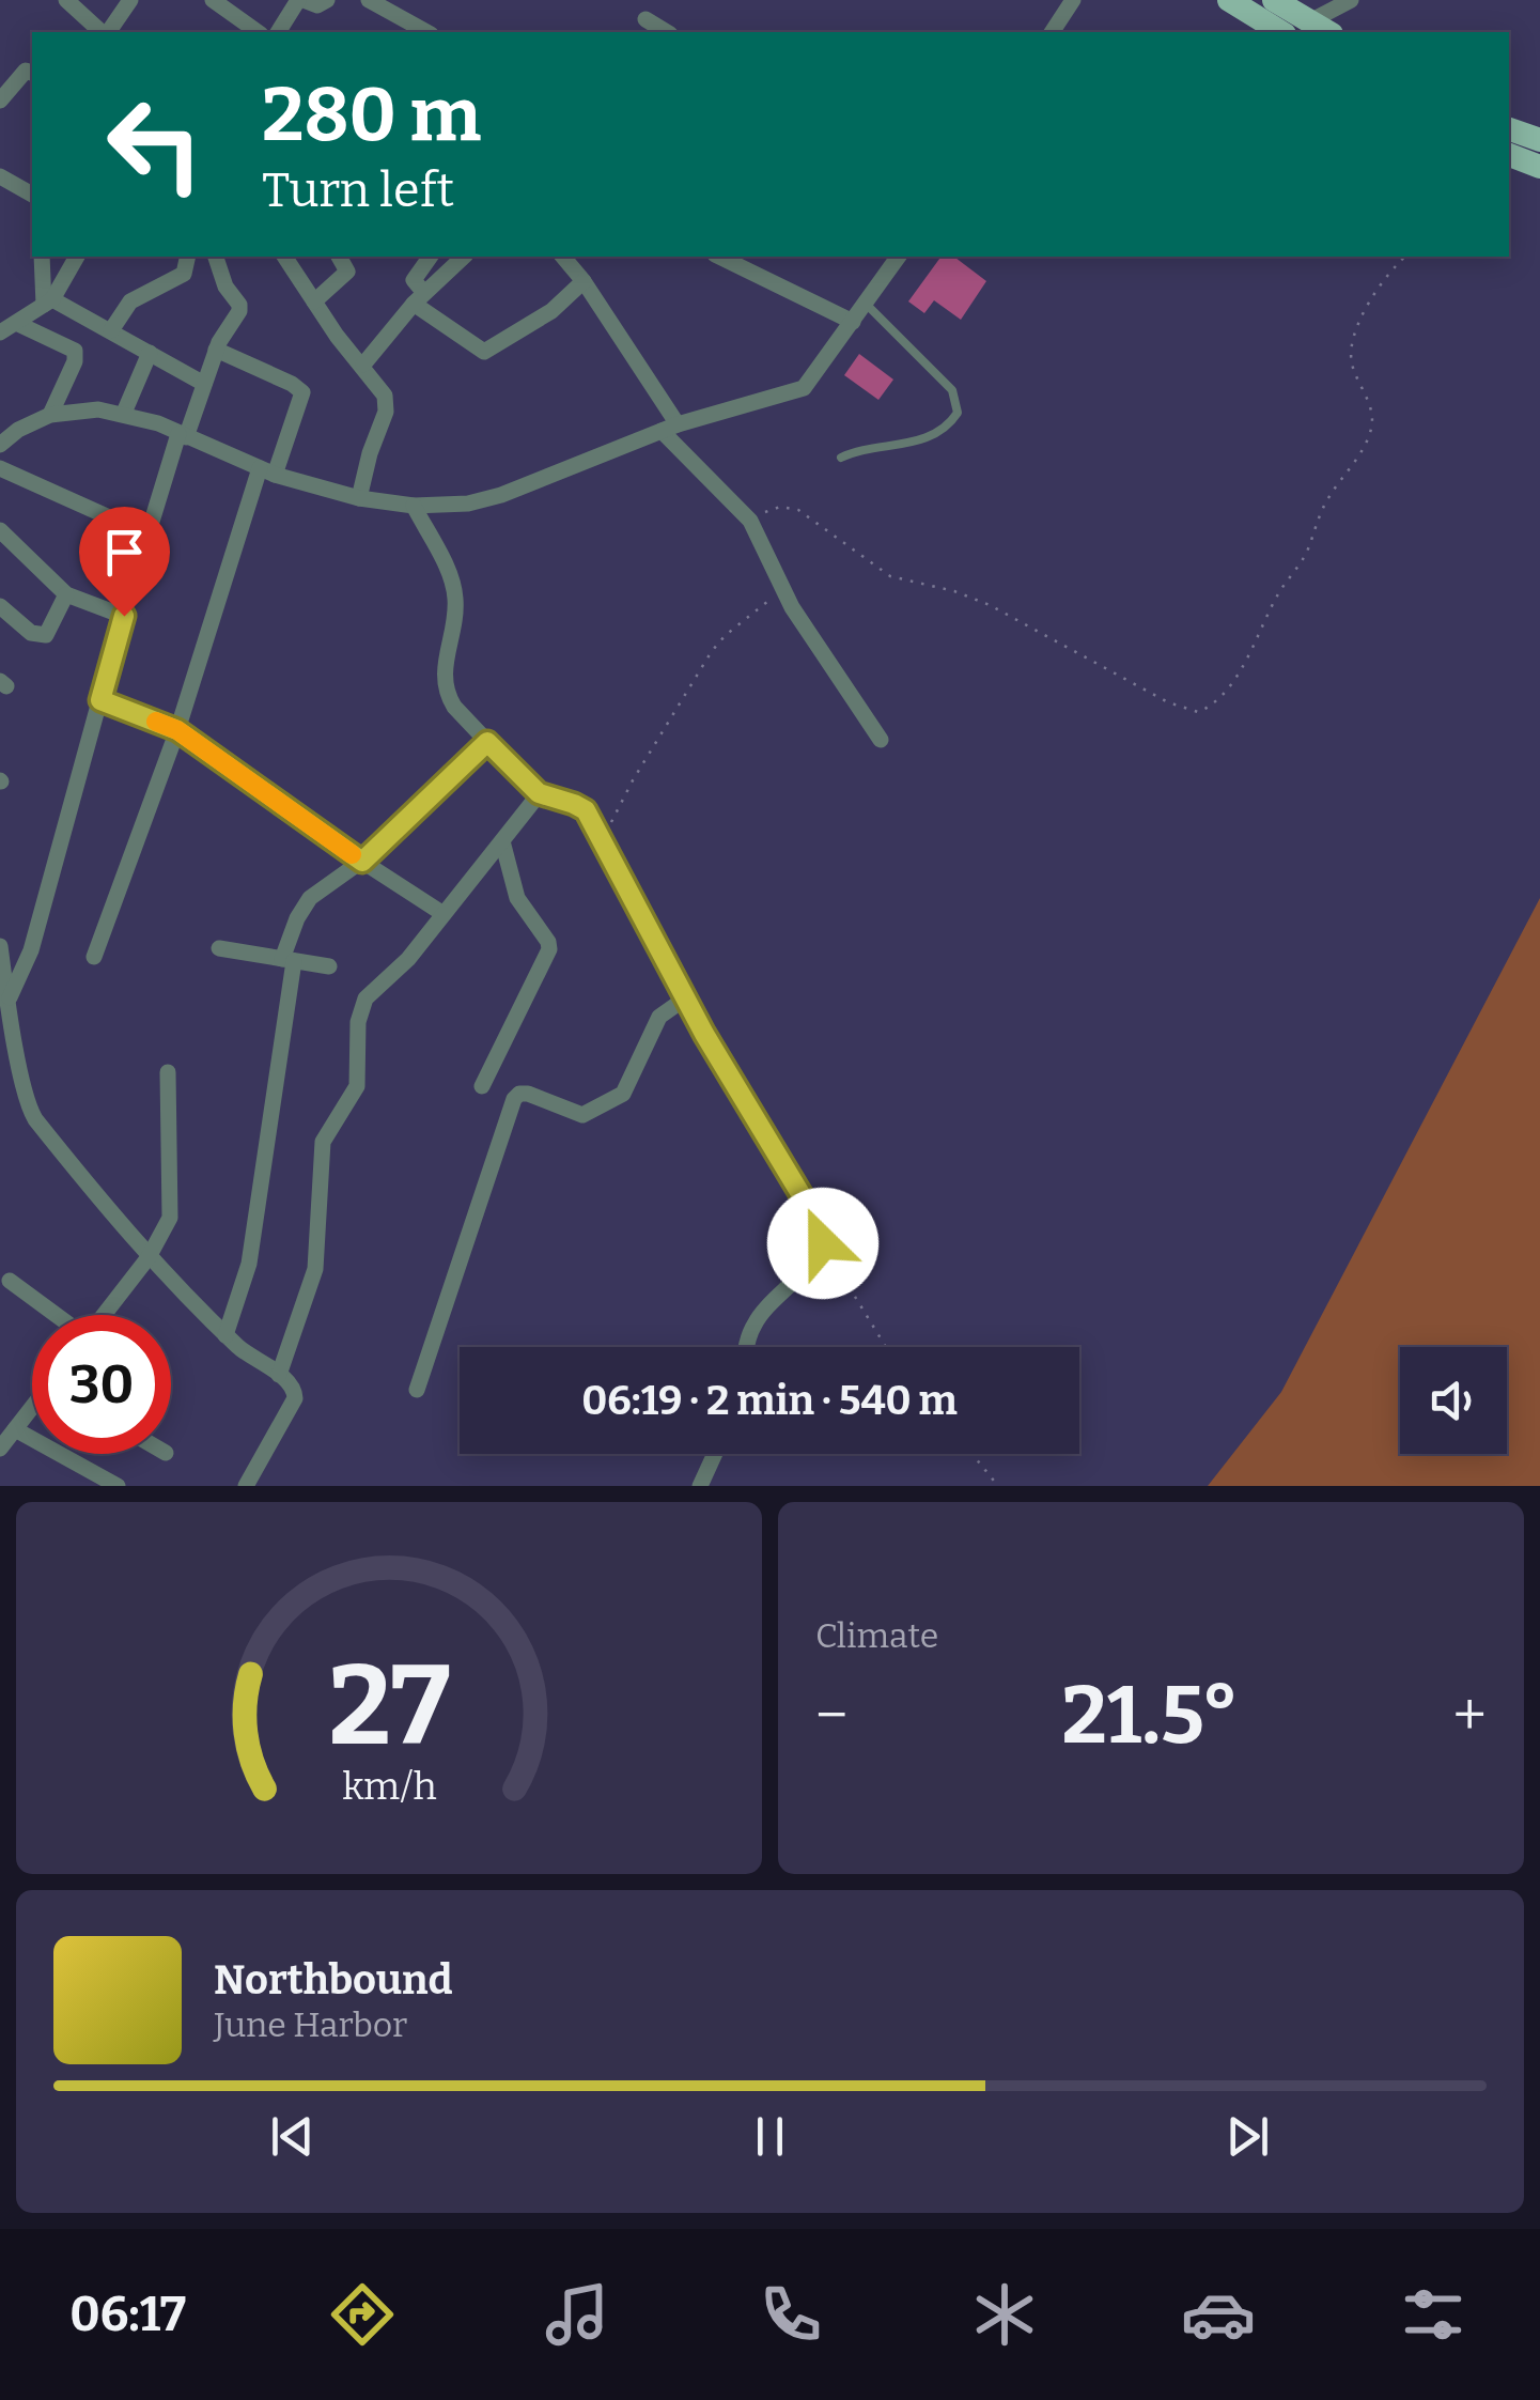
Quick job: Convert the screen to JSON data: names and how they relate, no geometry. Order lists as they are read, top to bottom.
{
  "page": {
    "turn": ["280 m", "Turn left"],
    "limit": "30",
    "trip": "06:19 · 2 min · 540 m",
    "tile": "Climate",
    "heat": ["−", "21.5°", "+"],
    "song": ["Northbound", "June Harbor"],
    "tabs": "06:17",
    "gauge": ["27", "km/h"]
  }
}
